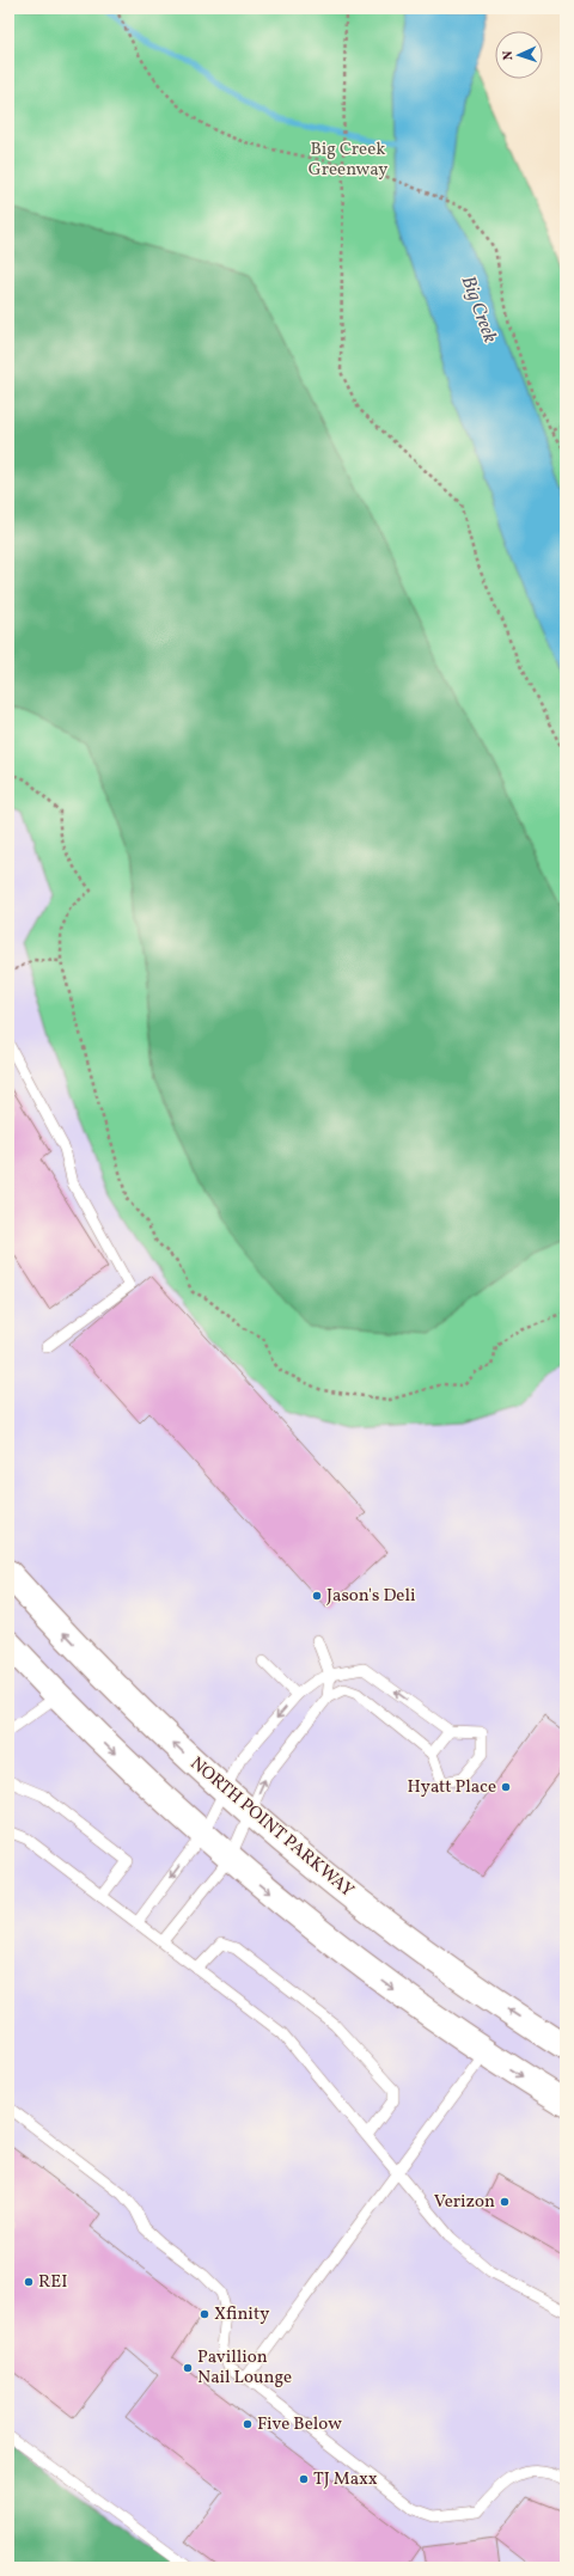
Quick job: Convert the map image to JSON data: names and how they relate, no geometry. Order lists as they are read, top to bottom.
{
  "streets": {
    "street": ["NORTH POINT PARKWAY"]
  },
  "water": ["Big Creek"],
  "parks": ["Big Creek Greenway"],
  "places": [
    "Jason's Deli",
    "Hyatt Place",
    "Verizon",
    "REI",
    "Xfinity",
    "Pavillion Nail Lounge",
    "Five Below",
    "TJ Maxx"
  ],
  "north": "left"
}
